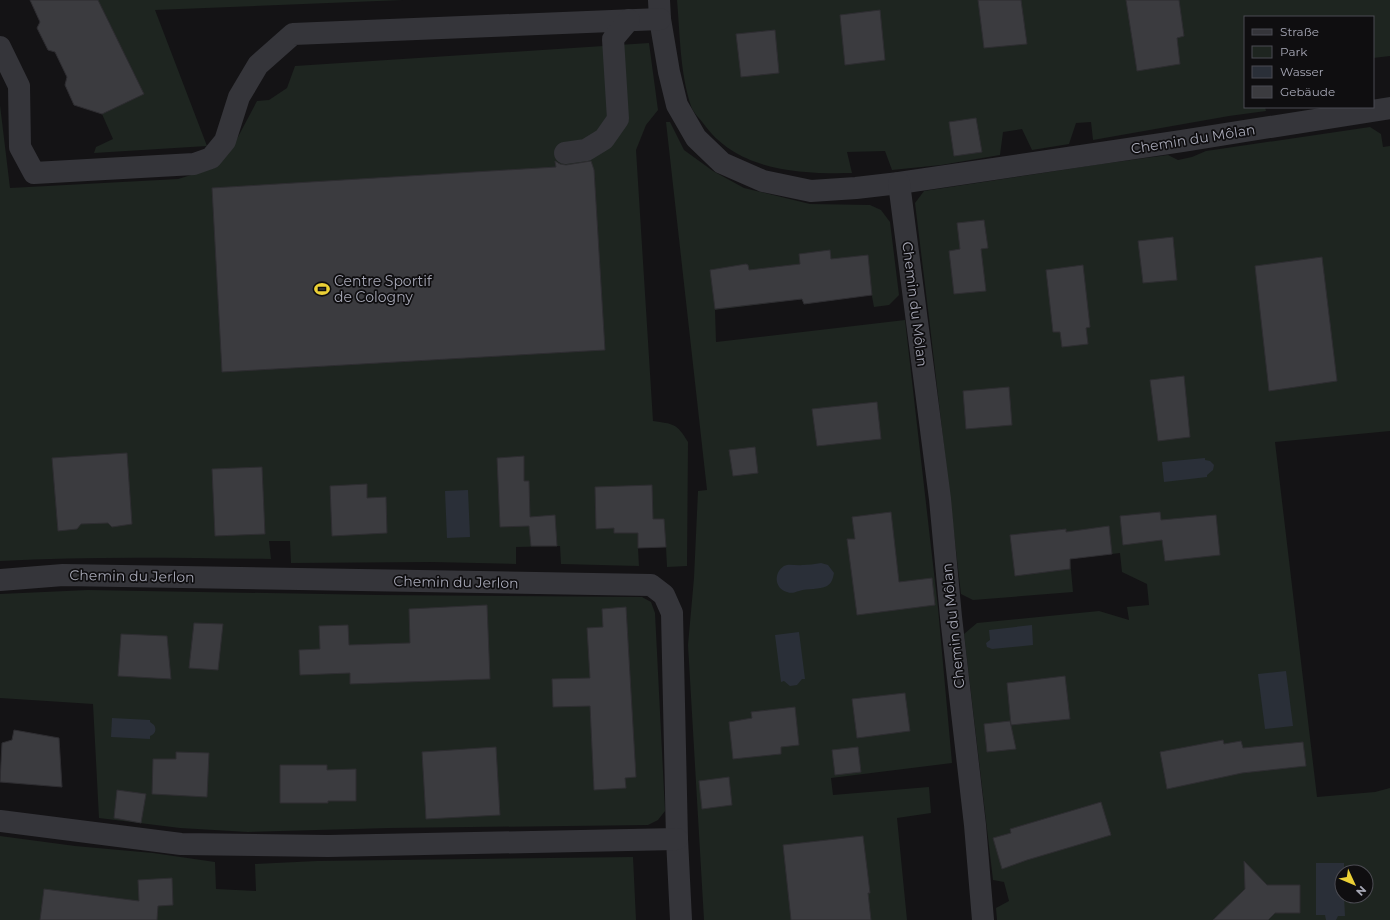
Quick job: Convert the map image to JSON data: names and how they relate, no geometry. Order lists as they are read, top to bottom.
{
  "streets": {
    "street": ["Chemin du Môlan", "Chemin du Jerlon"]
  },
  "places": {
    "sports": ["Centre Sportif de Cologny"]
  },
  "legend": [
    "Straße",
    "Park",
    "Wasser",
    "Gebäude"
  ],
  "north": "bottom right"
}
